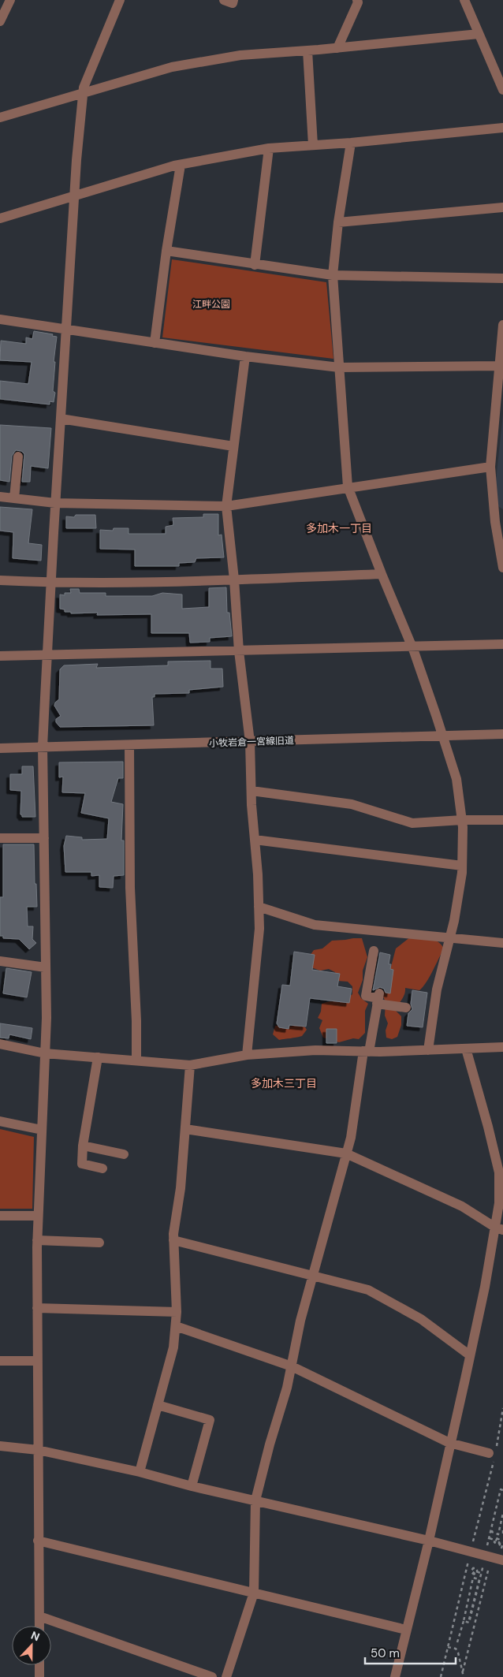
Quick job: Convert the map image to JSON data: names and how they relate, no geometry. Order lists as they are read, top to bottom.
{
  "streets": {
    "street": ["小牧岩倉一宮線旧道"]
  },
  "districts": ["多加木一丁目", "多加木三丁目"],
  "parks": ["江畔公園"],
  "scale_bar": "50 m",
  "north": "top"
}
